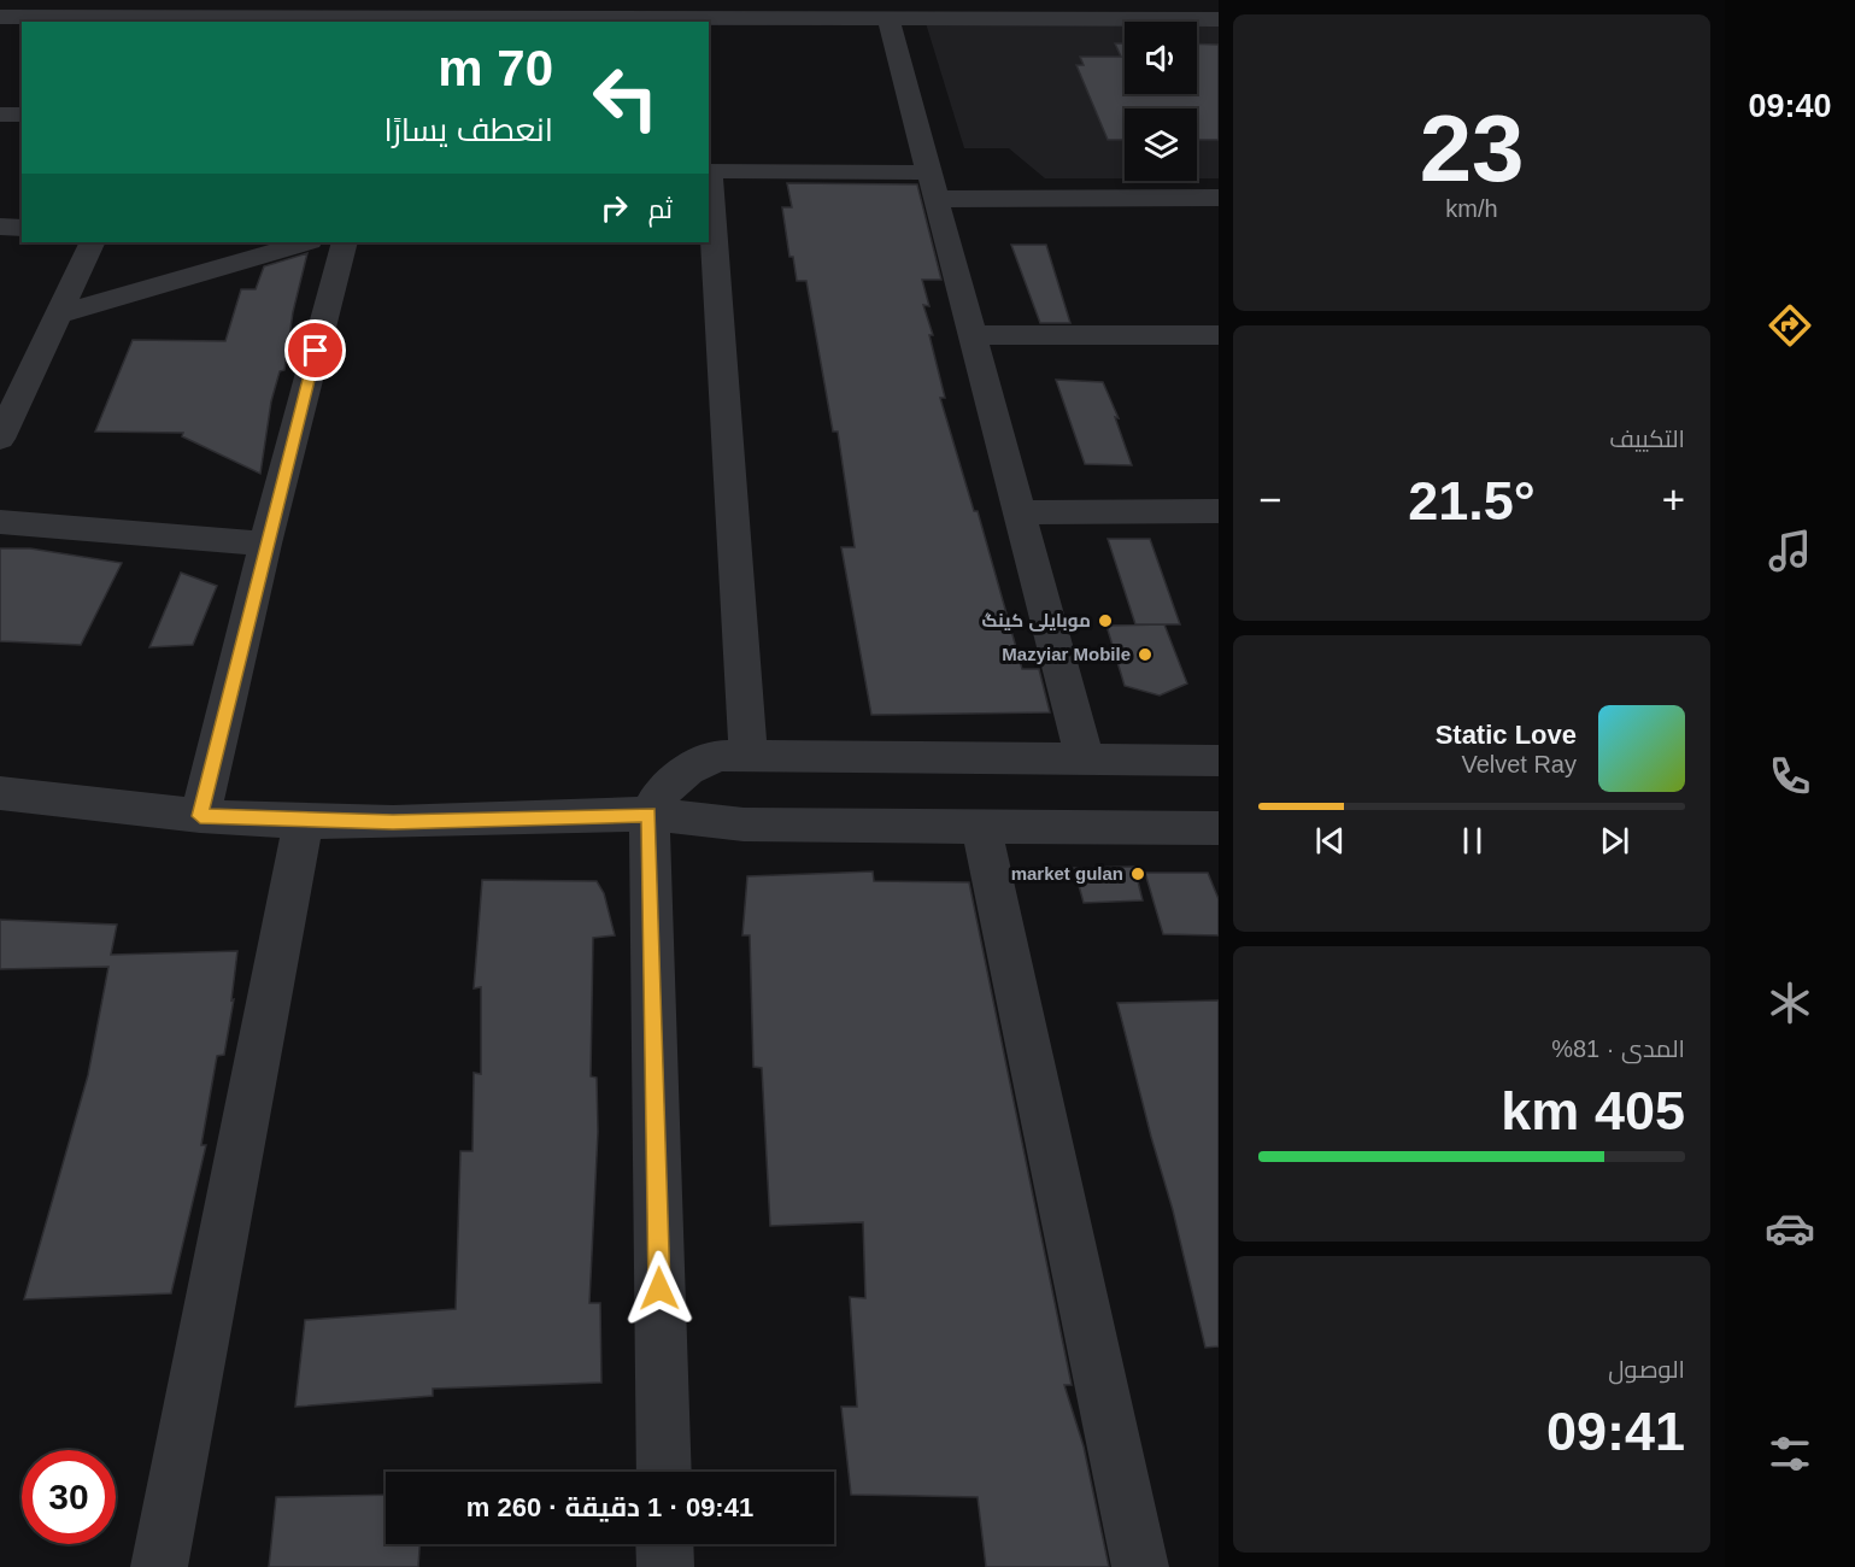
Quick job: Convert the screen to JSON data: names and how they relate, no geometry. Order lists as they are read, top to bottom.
{
  "places": ["موبايلى كينگ", "Mazyiar Mobile", "market gulan"],
  "page": {
    "tabs": "09:40",
    "tile": [
      ["23", "km/h"],
      "التكييف",
      ["المدى · 81%", "405 km"],
      ["الوصول", "09:41"]
    ],
    "turn": ["70 m", "انعطف يسارًا"],
    "then": "ثم",
    "heat": ["−", "21.5°", "+"],
    "song": ["Static Love", "Velvet Ray"],
    "limit": "30",
    "trip": "09:41 · 1 دقيقة · 260 m"
  }
}
